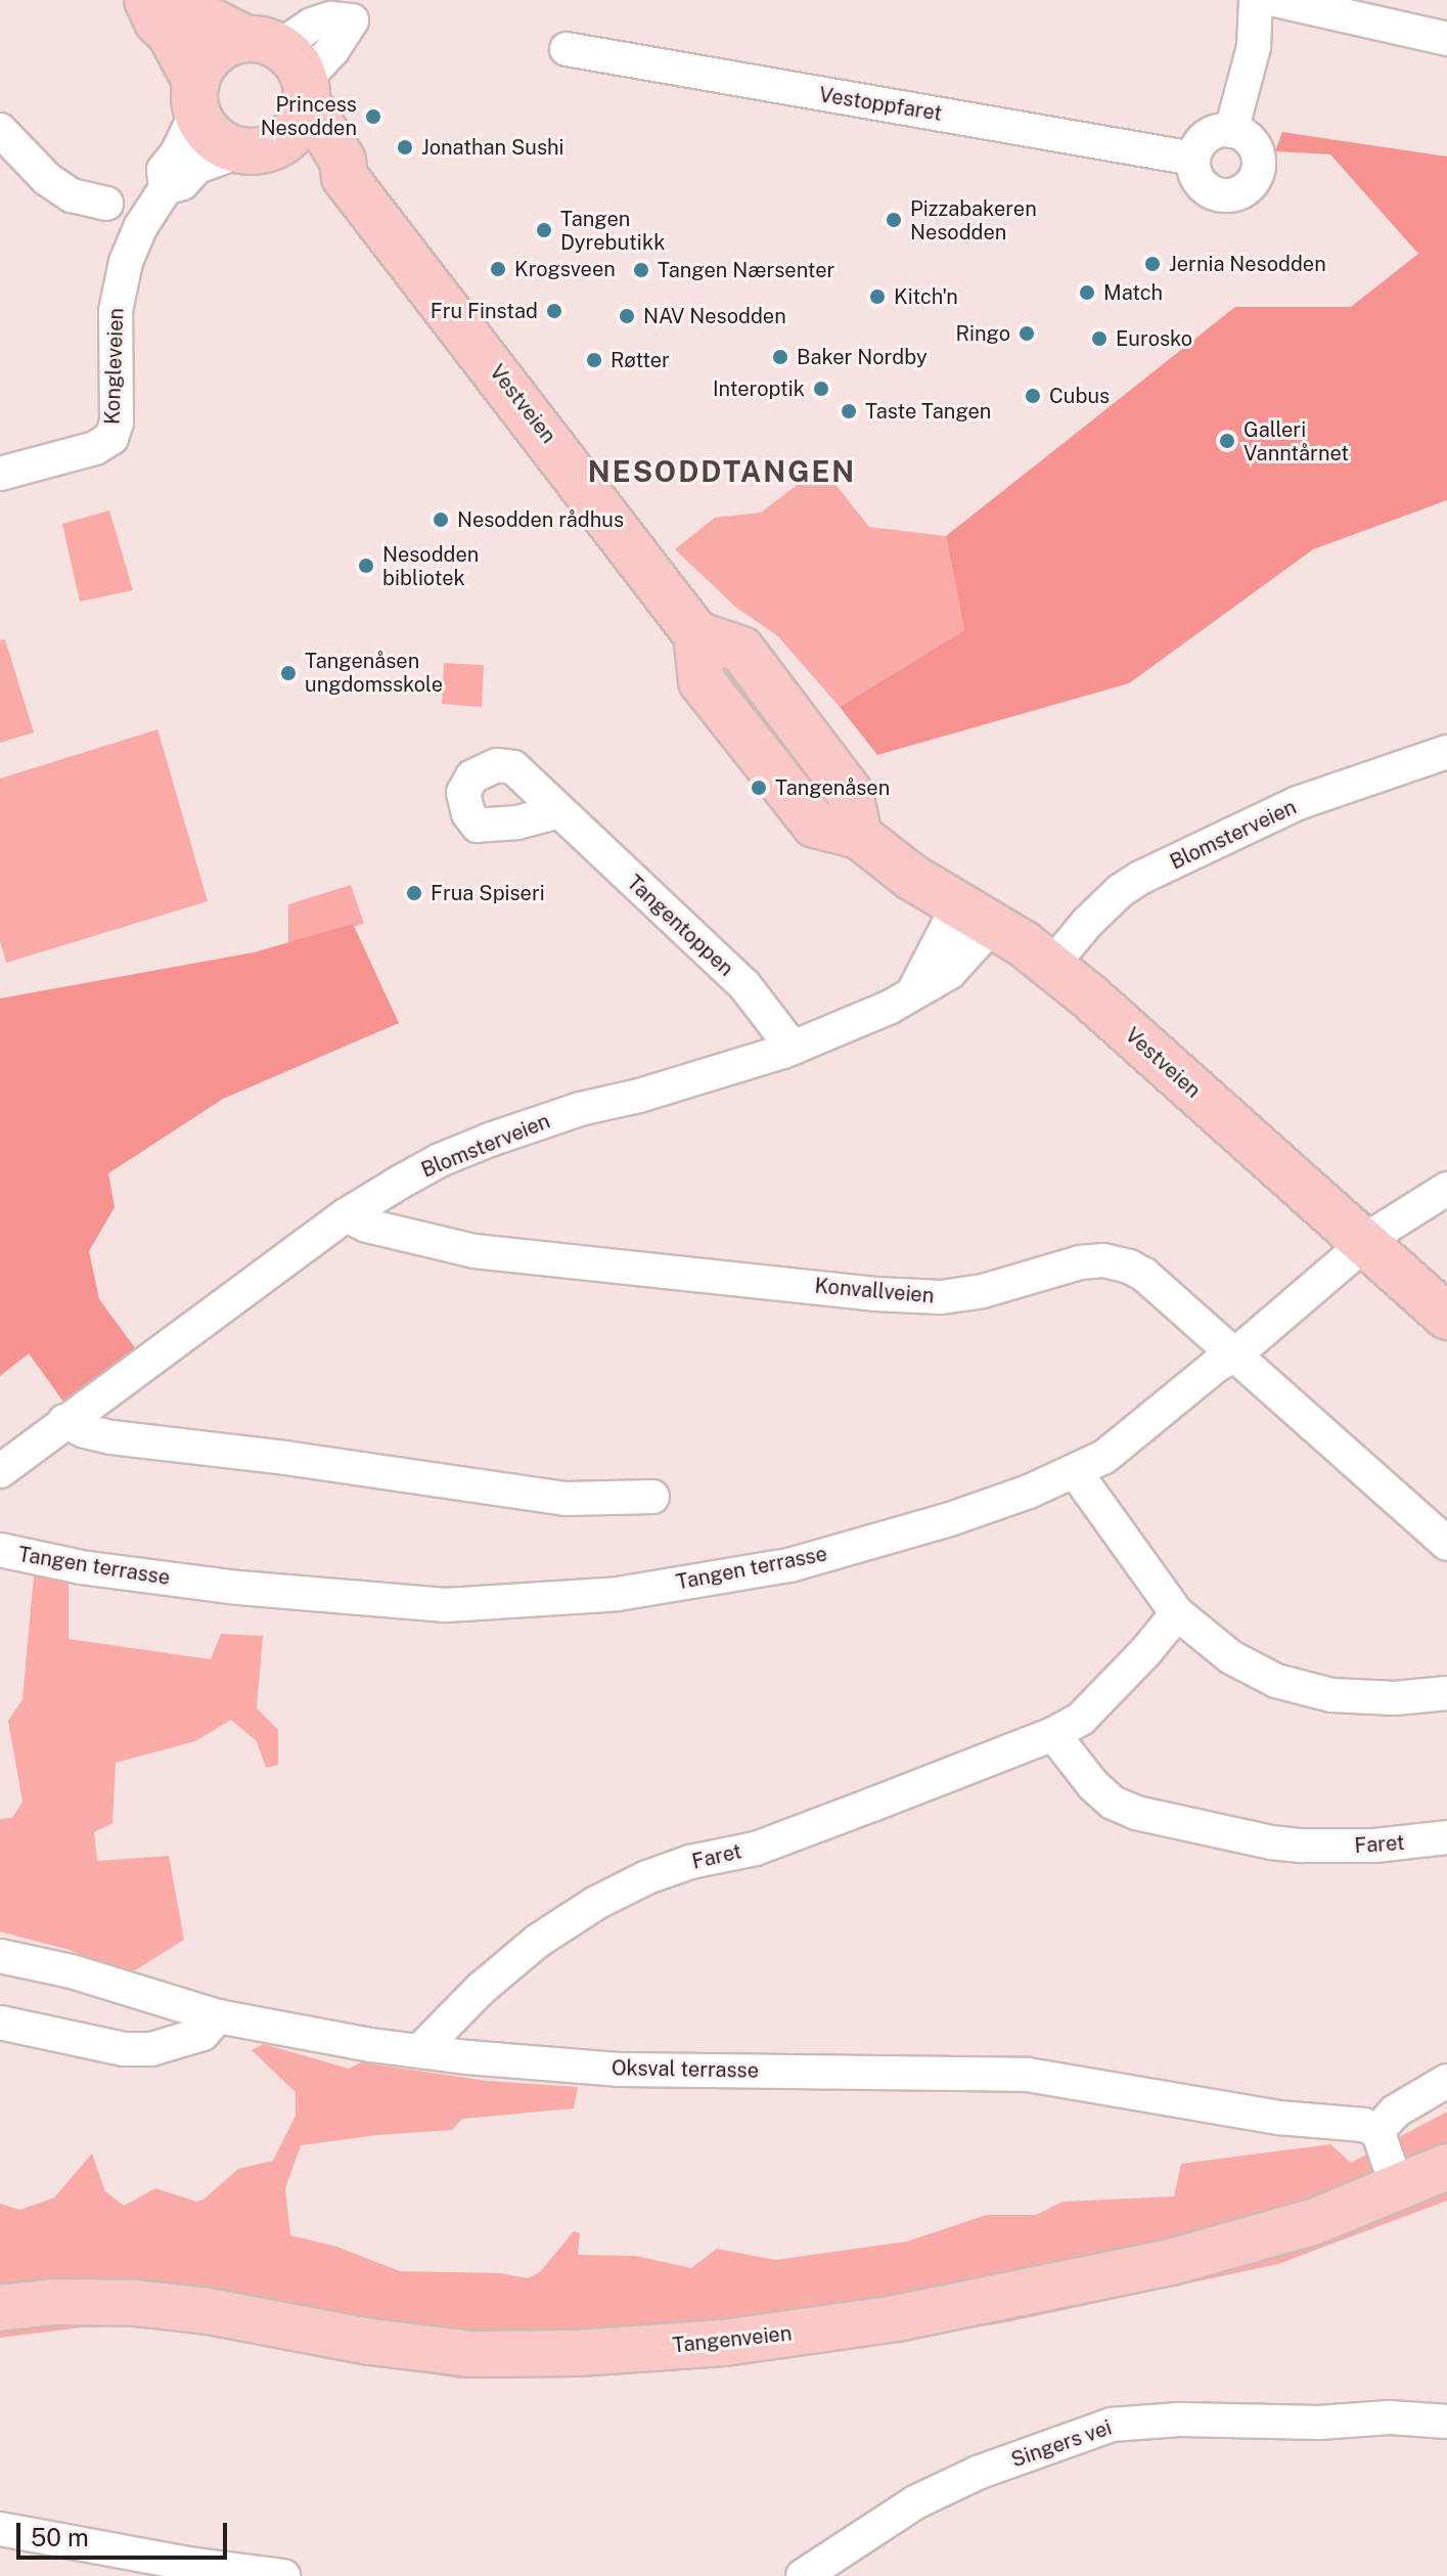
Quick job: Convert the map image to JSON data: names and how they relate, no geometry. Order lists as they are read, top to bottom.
{
  "streets": {
    "main road": ["Vestveien", "Tangenveien"],
    "street": [
      "Vestoppfaret",
      "Kongleveien",
      "Blomsterveien",
      "Tangentoppen",
      "Konvallveien",
      "Tangen terrasse",
      "Faret",
      "Oksval terrasse",
      "Singers vei"
    ]
  },
  "crossings": [
    ["Kongleveien", "Vestveien"],
    ["Vestveien", "Blomsterveien"],
    ["Vestveien", "Tangen terrasse"],
    ["Blomsterveien", "Tangentoppen"],
    ["Blomsterveien", "Konvallveien"],
    ["Konvallveien", "Tangen terrasse"],
    ["Faret", "Oksval terrasse"]
  ],
  "districts": ["NESODDTANGEN"],
  "places": [
    "Princess Nesodden",
    "Jonathan Sushi",
    "Pizzabakeren Nesodden",
    "Tangen Dyrebutikk",
    "Jernia Nesodden",
    "Krogsveen",
    "Tangen Nærsenter",
    "Match",
    "Kitch'n",
    "Fru Finstad",
    "NAV Nesodden",
    "Ringo",
    "Eurosko",
    "Baker Nordby",
    "Røtter",
    "Interoptik",
    "Cubus",
    "Taste Tangen",
    "Galleri Vanntårnet",
    "Nesodden rådhus",
    "Nesodden bibliotek",
    "Tangenåsen ungdomsskole",
    "Tangenåsen",
    "Frua Spiseri"
  ],
  "scale_bar": "50 m"
}
